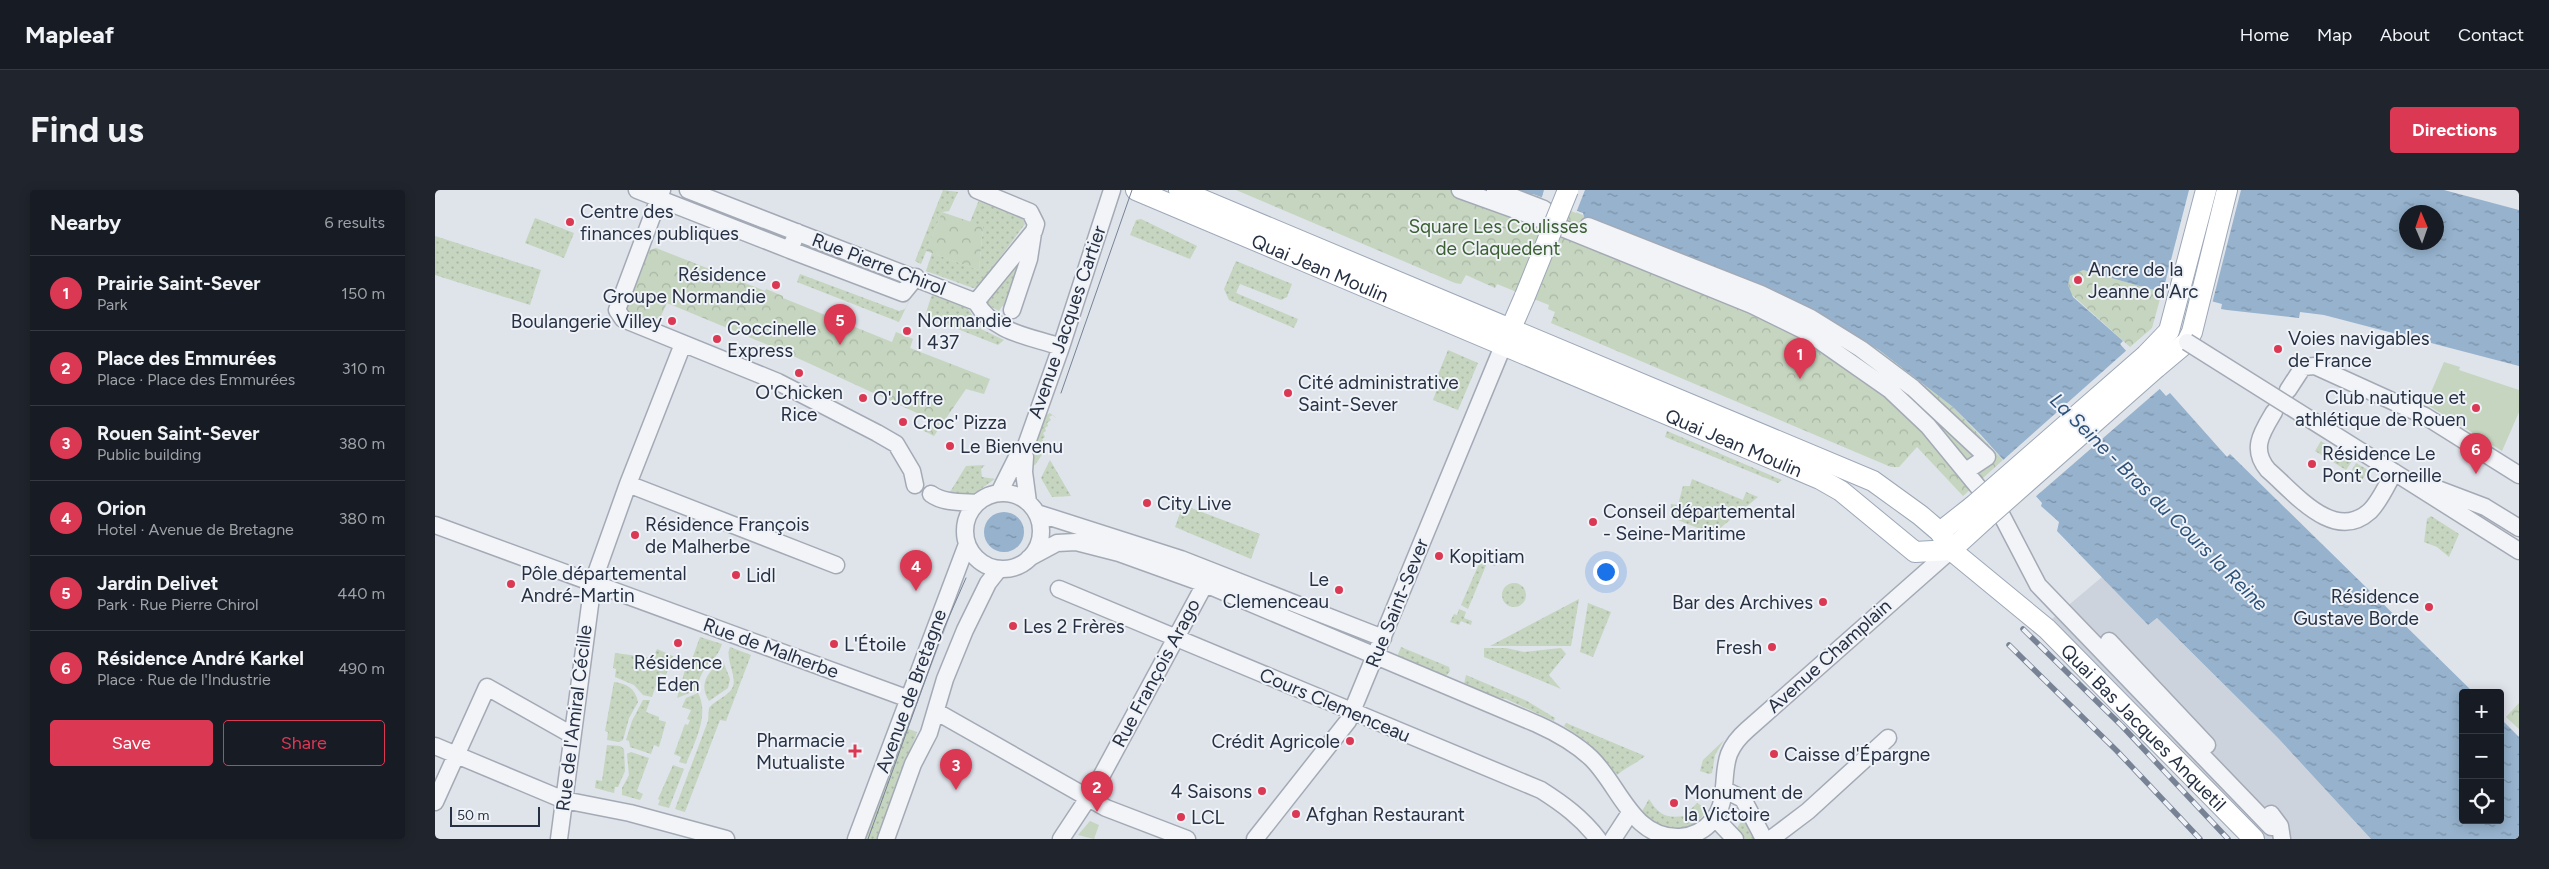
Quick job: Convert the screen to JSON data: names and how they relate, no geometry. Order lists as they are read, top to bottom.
{
  "streets": {
    "main road": ["Quai Jean Moulin", "Quai Bas Jacques Anquetil"],
    "street": [
      "Rue Pierre Chirol",
      "Avenue Jacques Cartier",
      "Rue Saint-Sever",
      "Rue de Malherbe",
      "Avenue Champlain",
      "Rue François Arago",
      "Avenue de Bretagne",
      "Cours Clemenceau",
      "Rue de l'Amiral Cécille"
    ]
  },
  "crossings": [
    ["Rue Pierre Chirol", "Avenue Jacques Cartier"],
    ["Quai Jean Moulin", "Rue Saint-Sever"],
    ["Quai Jean Moulin", "Avenue Champlain"],
    ["Quai Jean Moulin", "Quai Bas Jacques Anquetil"],
    ["Avenue Jacques Cartier", "Avenue de Bretagne"],
    ["Rue Saint-Sever", "Cours Clemenceau"],
    ["Rue de Malherbe", "Avenue de Bretagne"],
    ["Rue de Malherbe", "Rue de l'Amiral Cécille"],
    ["Avenue Champlain", "Quai Bas Jacques Anquetil"],
    ["Rue François Arago", "Cours Clemenceau"]
  ],
  "water": ["La Seine - Bras du Cours la Reine"],
  "parks": ["Square Les Coulisses de Claquedent"],
  "places": {
    "other": [
      "Centre des finances publiques",
      "Ancre de la Jeanne d'Arc",
      "Résidence Groupe Normandie",
      "Boulangerie Villey",
      "Normandie I 437",
      "Coccinelle Express",
      "Voies navigables de France",
      "O'Chicken Rice",
      "Cité administrative Saint-Sever",
      "O'Joffre",
      "Club nautique et athlétique de Rouen",
      "Croc' Pizza",
      "Le Bienvenu",
      "Résidence Le Pont Corneille",
      "City Live",
      "Conseil départemental - Seine-Maritime",
      "Résidence François de Malherbe",
      "Kopitiam",
      "Lidl",
      "Pôle départemental André-Martin",
      "Le Clemenceau",
      "Bar des Archives",
      "Résidence Gustave Borde",
      "Les 2 Frères",
      "Résidence Eden",
      "L'Étoile",
      "Fresh",
      "Crédit Agricole",
      "Caisse d'Épargne",
      "4 Saisons",
      "Monument de la Victoire",
      "Afghan Restaurant",
      "LCL"
    ],
    "health": ["Pharmacie Mutualiste"]
  },
  "scale_bar": "50 m",
  "north": "top",
  "page": {
    "header": "Mapleaf",
    "nav": [
      "Home",
      "Map",
      "About",
      "Contact"
    ],
    "buttons": [
      "Directions",
      ["Save", "Share"]
    ],
    "title": "Find us",
    "heading": ["Nearby", "6 results"],
    "list": [
      {
        "mark": "1",
        "name": "Prairie Saint-Sever",
        "note": "Park",
        "value": "150 m"
      },
      {
        "mark": "2",
        "name": "Place des Emmurées",
        "note": "Place · Place des Emmurées",
        "value": "310 m"
      },
      {
        "mark": "3",
        "name": "Rouen Saint-Sever",
        "note": "Public building",
        "value": "380 m"
      },
      {
        "mark": "4",
        "name": "Orion",
        "note": "Hotel · Avenue de Bretagne",
        "value": "380 m"
      },
      {
        "mark": "5",
        "name": "Jardin Delivet",
        "note": "Park · Rue Pierre Chirol",
        "value": "440 m"
      },
      {
        "mark": "6",
        "name": "Résidence André Karkel",
        "note": "Place · Rue de l'Industrie",
        "value": "490 m"
      }
    ],
    "pins": [
      "5",
      "1",
      "6",
      "4",
      "3",
      "2"
    ],
    "map_buttons": ["+", "−"],
    "scale": "50 m"
  }
}
